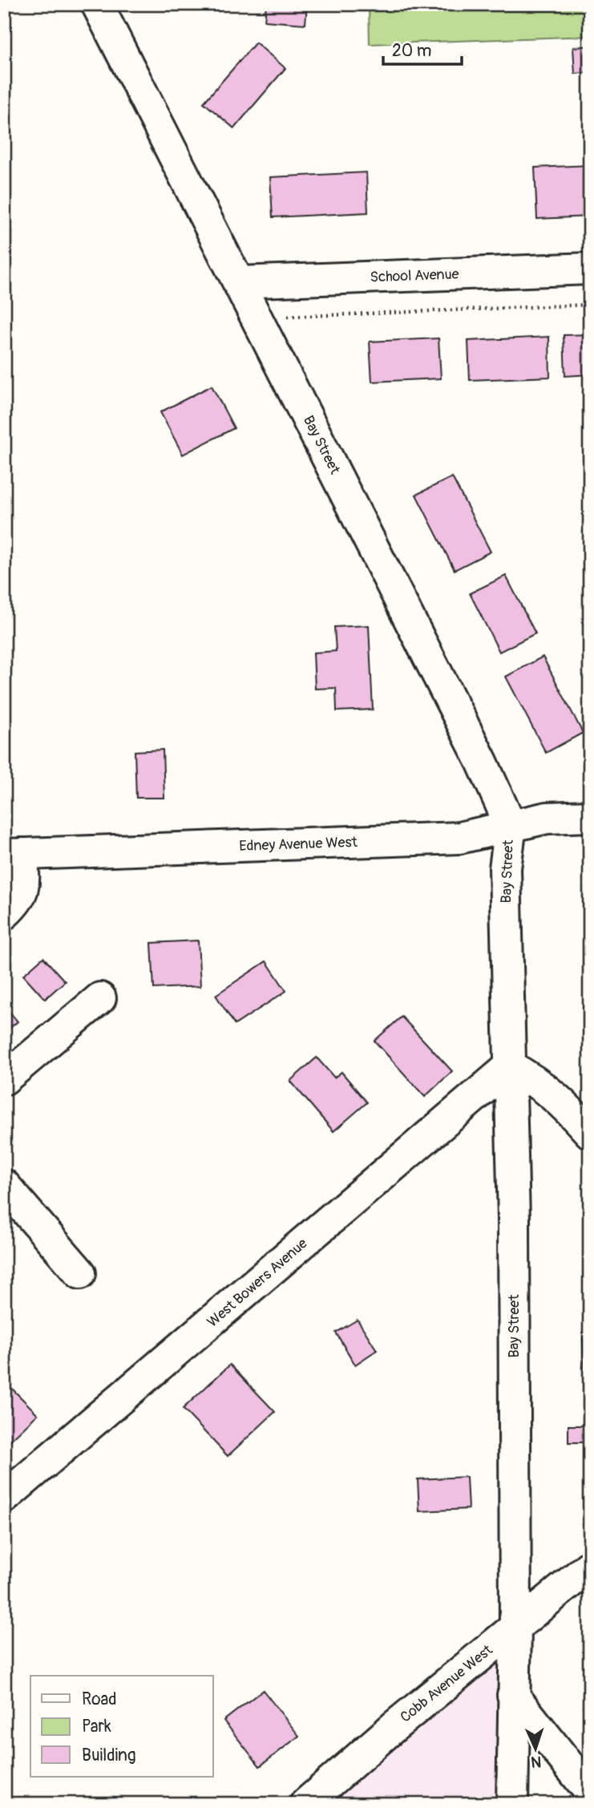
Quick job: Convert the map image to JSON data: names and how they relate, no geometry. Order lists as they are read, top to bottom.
{
  "streets": {
    "street": [
      "School Avenue",
      "Bay Street",
      "Edney Avenue West",
      "West Bowers Avenue",
      "Cobb Avenue West"
    ]
  },
  "crossings": [
    ["School Avenue", "Bay Street"],
    ["Bay Street", "Edney Avenue West"],
    ["Bay Street", "West Bowers Avenue"],
    ["Bay Street", "Cobb Avenue West"]
  ],
  "legend": ["Road", "Park", "Building"],
  "scale_bar": "20 m",
  "north": "bottom"
}
